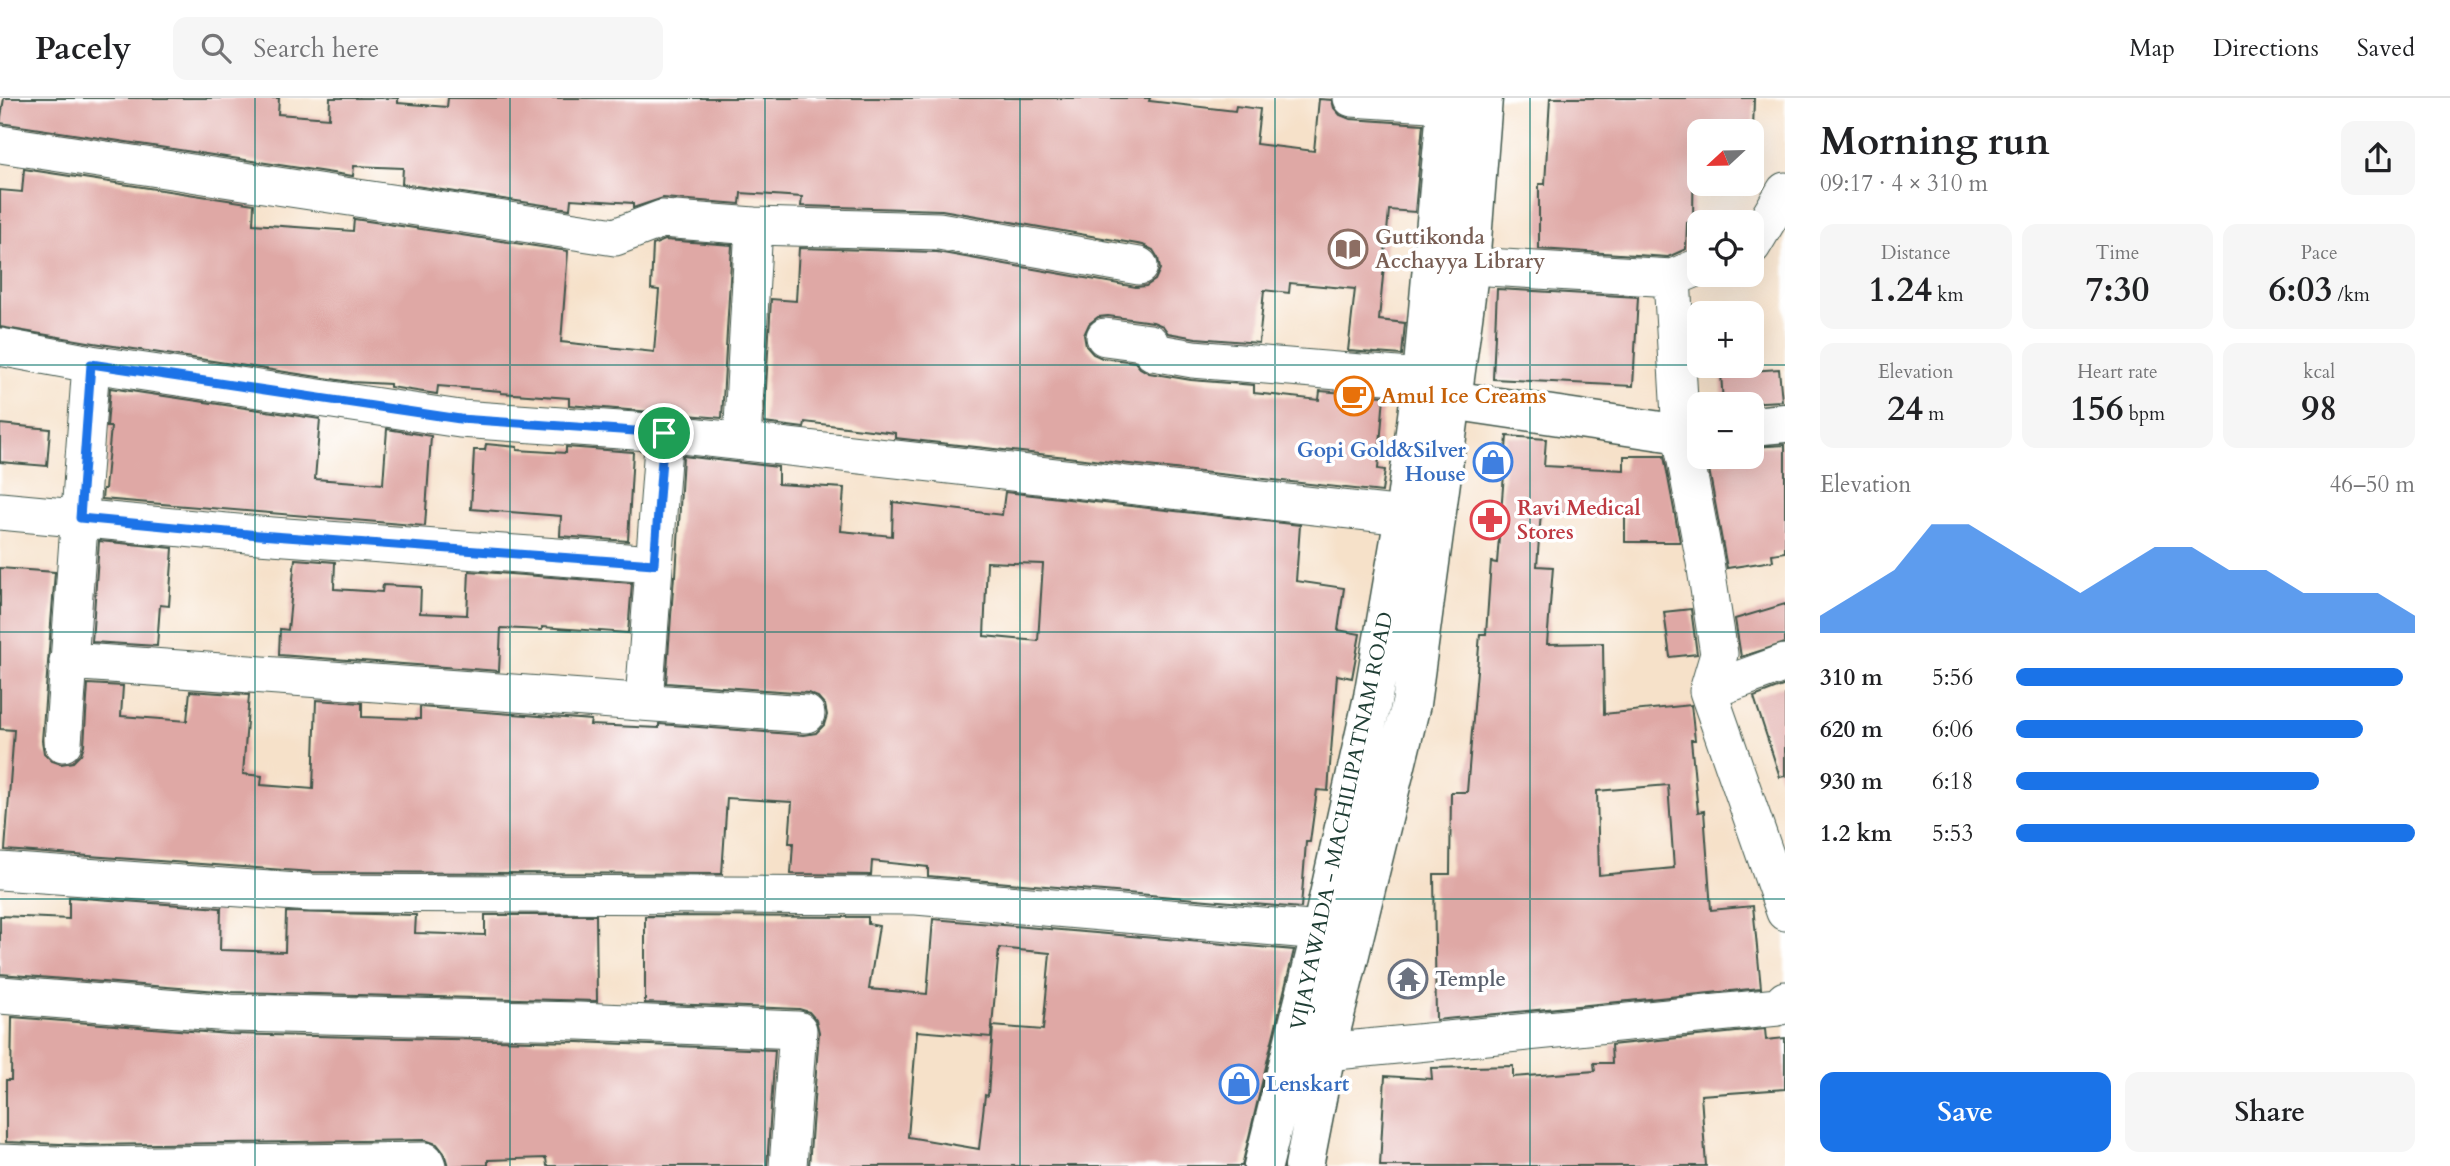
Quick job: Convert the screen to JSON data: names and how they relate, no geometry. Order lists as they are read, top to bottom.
{
  "streets": {
    "main road": ["VIJAYAWADA - MACHILIPATNAM ROAD"]
  },
  "places": {
    "library": ["Guttikonda Acchayya Library"],
    "cafe": ["Amul Ice Creams"],
    "shop": ["Gopi Gold&Silver House", "Lenskart"],
    "pharmacy": ["Ravi Medical Stores"],
    "temple": ["Temple"]
  },
  "north": "left",
  "page": {
    "header": "Pacely",
    "search": "Search here",
    "nav": ["Map", "Directions", "Saved"],
    "heading": ["Morning run", "09:17 · 4 × 310 m"],
    "map_buttons": ["+", "−"],
    "stats": [
      ["Distance", "1.24 km"],
      ["Time", "7:30"],
      ["Pace", "6:03 /km"],
      ["Elevation", "24 m"],
      ["Heart rate", "156 bpm"],
      ["kcal", "98"]
    ],
    "chart": ["Elevation", "46–50 m"],
    "list": [
      {
        "name": "310 m",
        "note": "5:56"
      },
      {
        "name": "620 m",
        "note": "6:06"
      },
      {
        "name": "930 m",
        "note": "6:18"
      },
      {
        "name": "1.2 km",
        "note": "5:53"
      }
    ],
    "buttons": ["Save", "Share"]
  }
}
